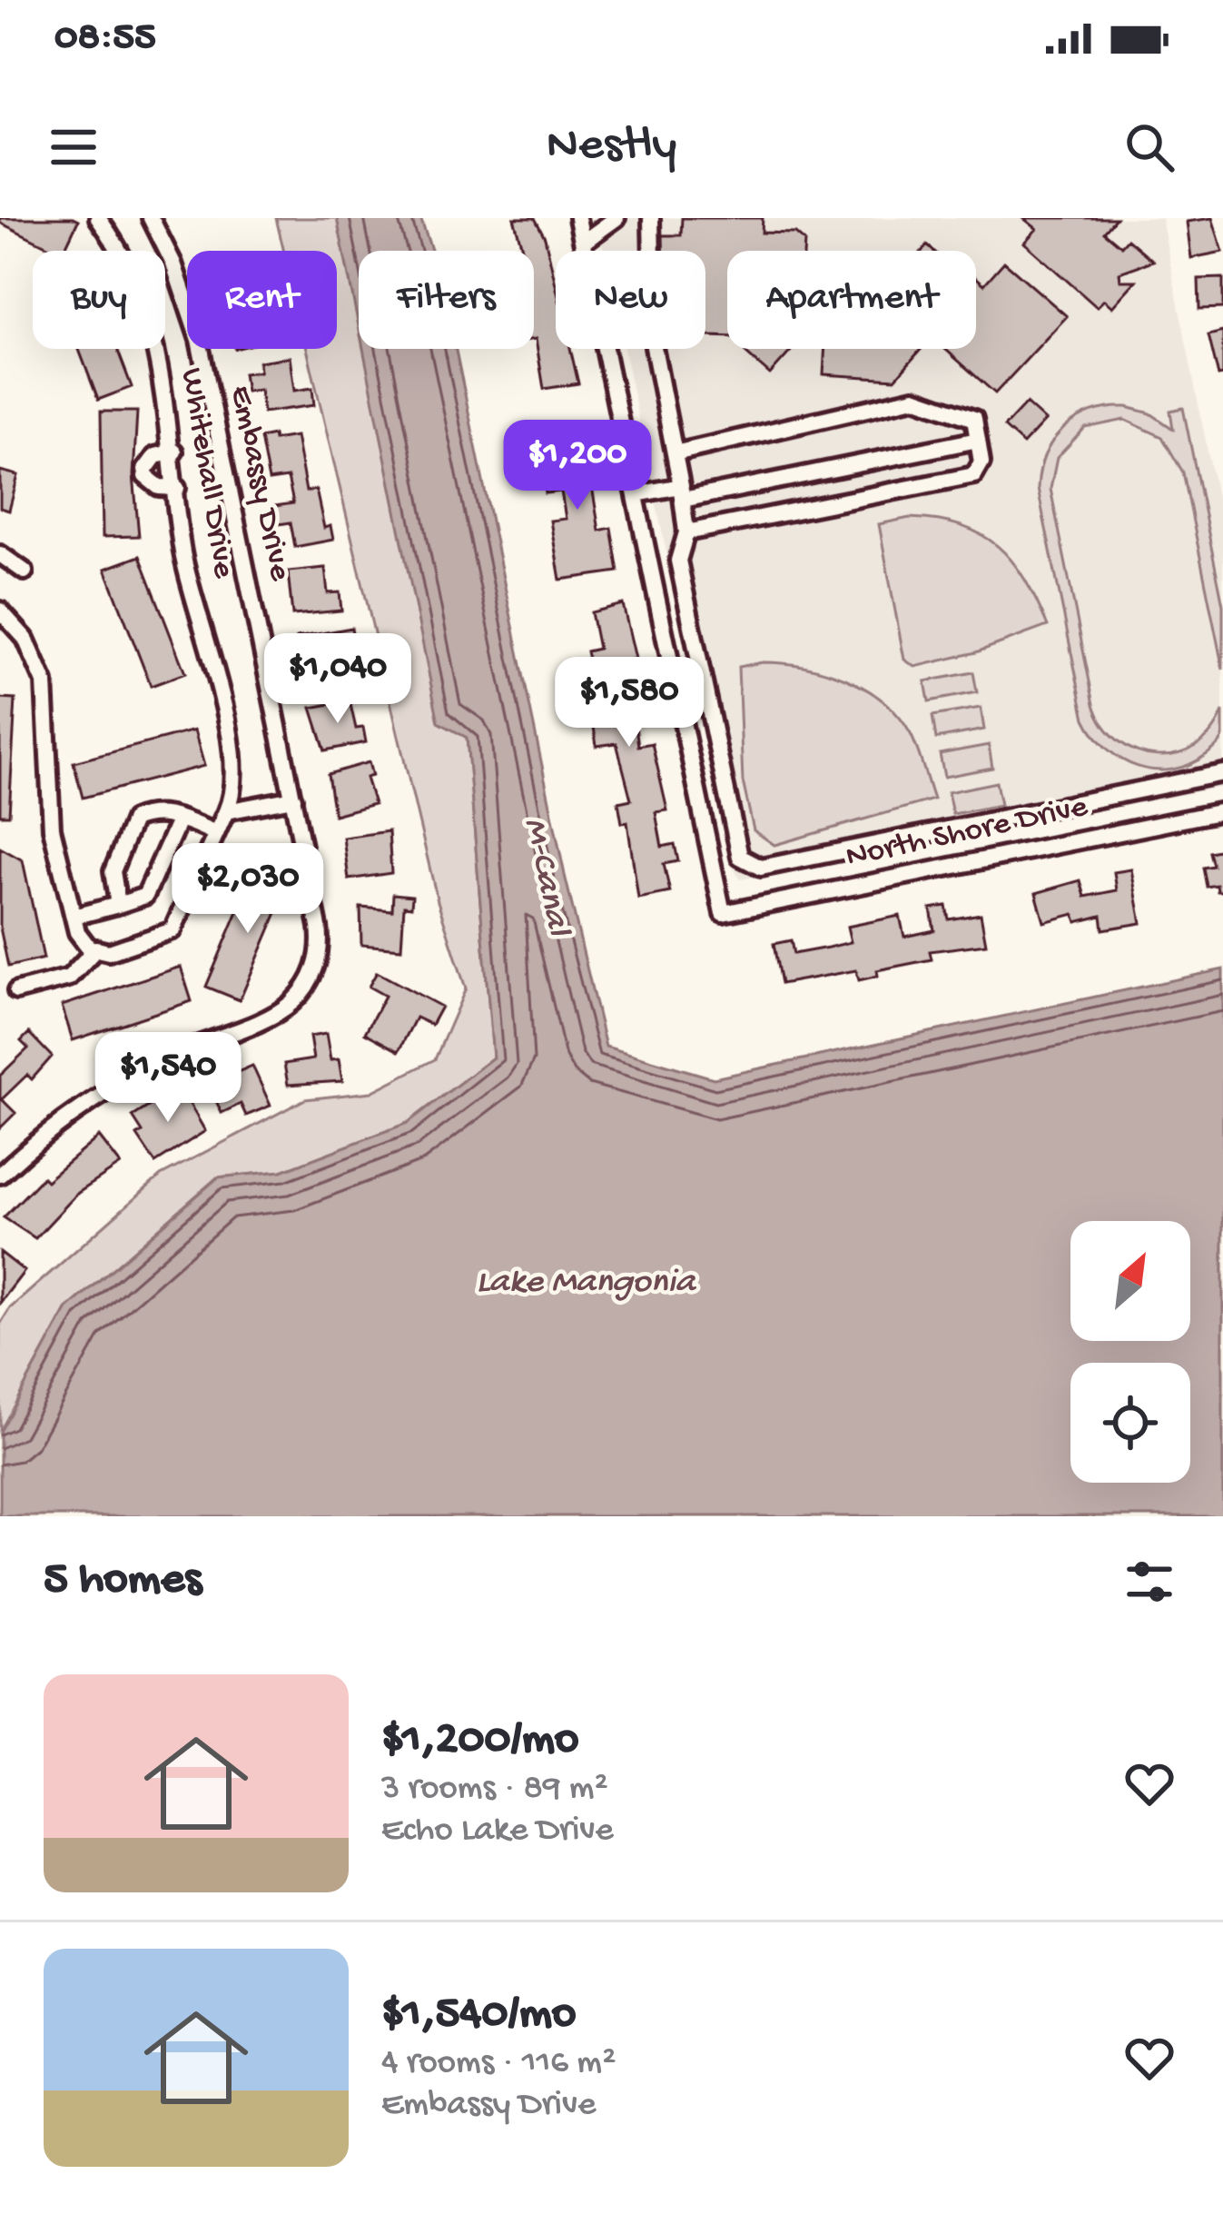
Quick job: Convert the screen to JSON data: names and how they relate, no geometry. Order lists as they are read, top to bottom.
{
  "streets": {
    "street": ["Whitehall Drive", "Embassy Drive", "North Shore Drive"]
  },
  "water": ["M-Canal", "Lake Mangonia"],
  "north": "top right",
  "page": {
    "status": "08:55",
    "header": "Nestly",
    "chip": [
      "Buy",
      "Rent",
      "Filters",
      "New",
      "Apartment"
    ],
    "price": [
      "$1,200",
      "$1,040",
      "$1,580",
      "$2,030",
      "$1,540"
    ],
    "heading": "5 homes",
    "list": [
      {
        "name": "$1,200/mo",
        "note": "3 rooms · 89 m² · Echo Lake Drive"
      },
      {
        "name": "$1,540/mo",
        "note": "4 rooms · 116 m² · Embassy Drive"
      }
    ]
  }
}
